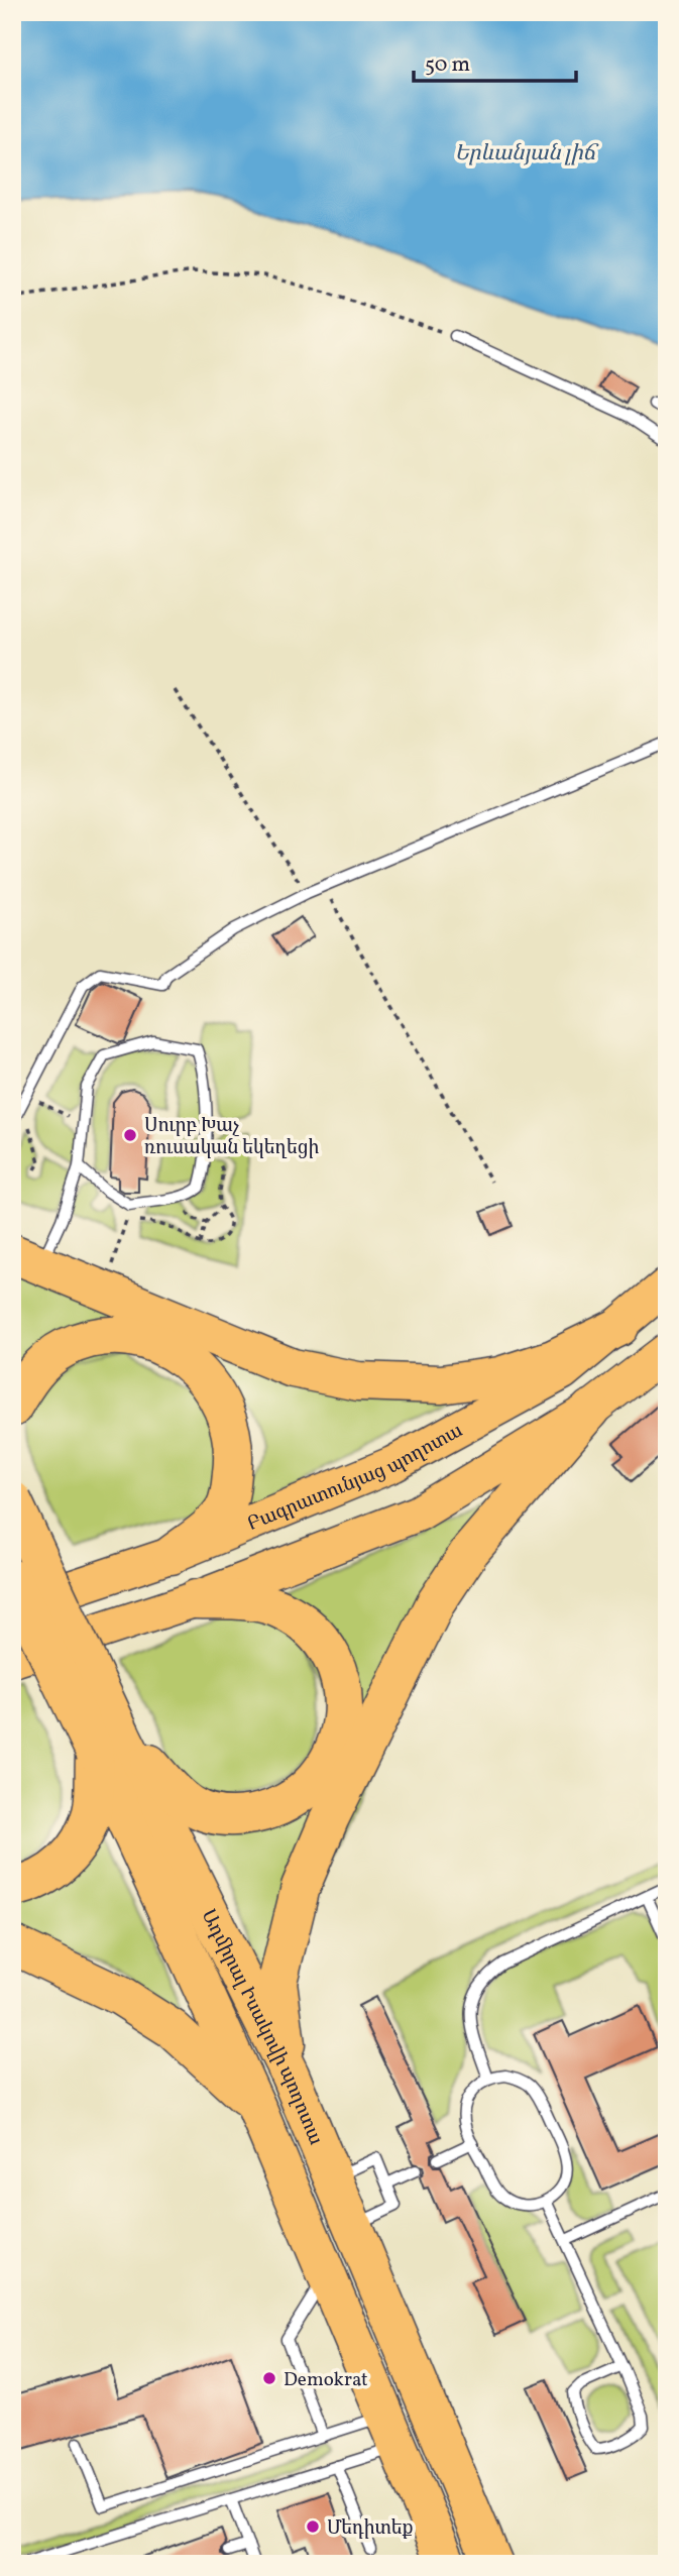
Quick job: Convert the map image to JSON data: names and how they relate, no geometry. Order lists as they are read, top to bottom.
{
  "streets": {
    "highway": ["Ադմիրալ Իսակովի պողոտա"],
    "main road": ["Բագրատունյաց պողոտա"]
  },
  "water": ["Երևանյան լիճ"],
  "places": ["Սուրբ Խաչ ռուսական եկեղեցի", "Demokrat", "Մեդիտեք"],
  "scale_bar": "50 m"
}
